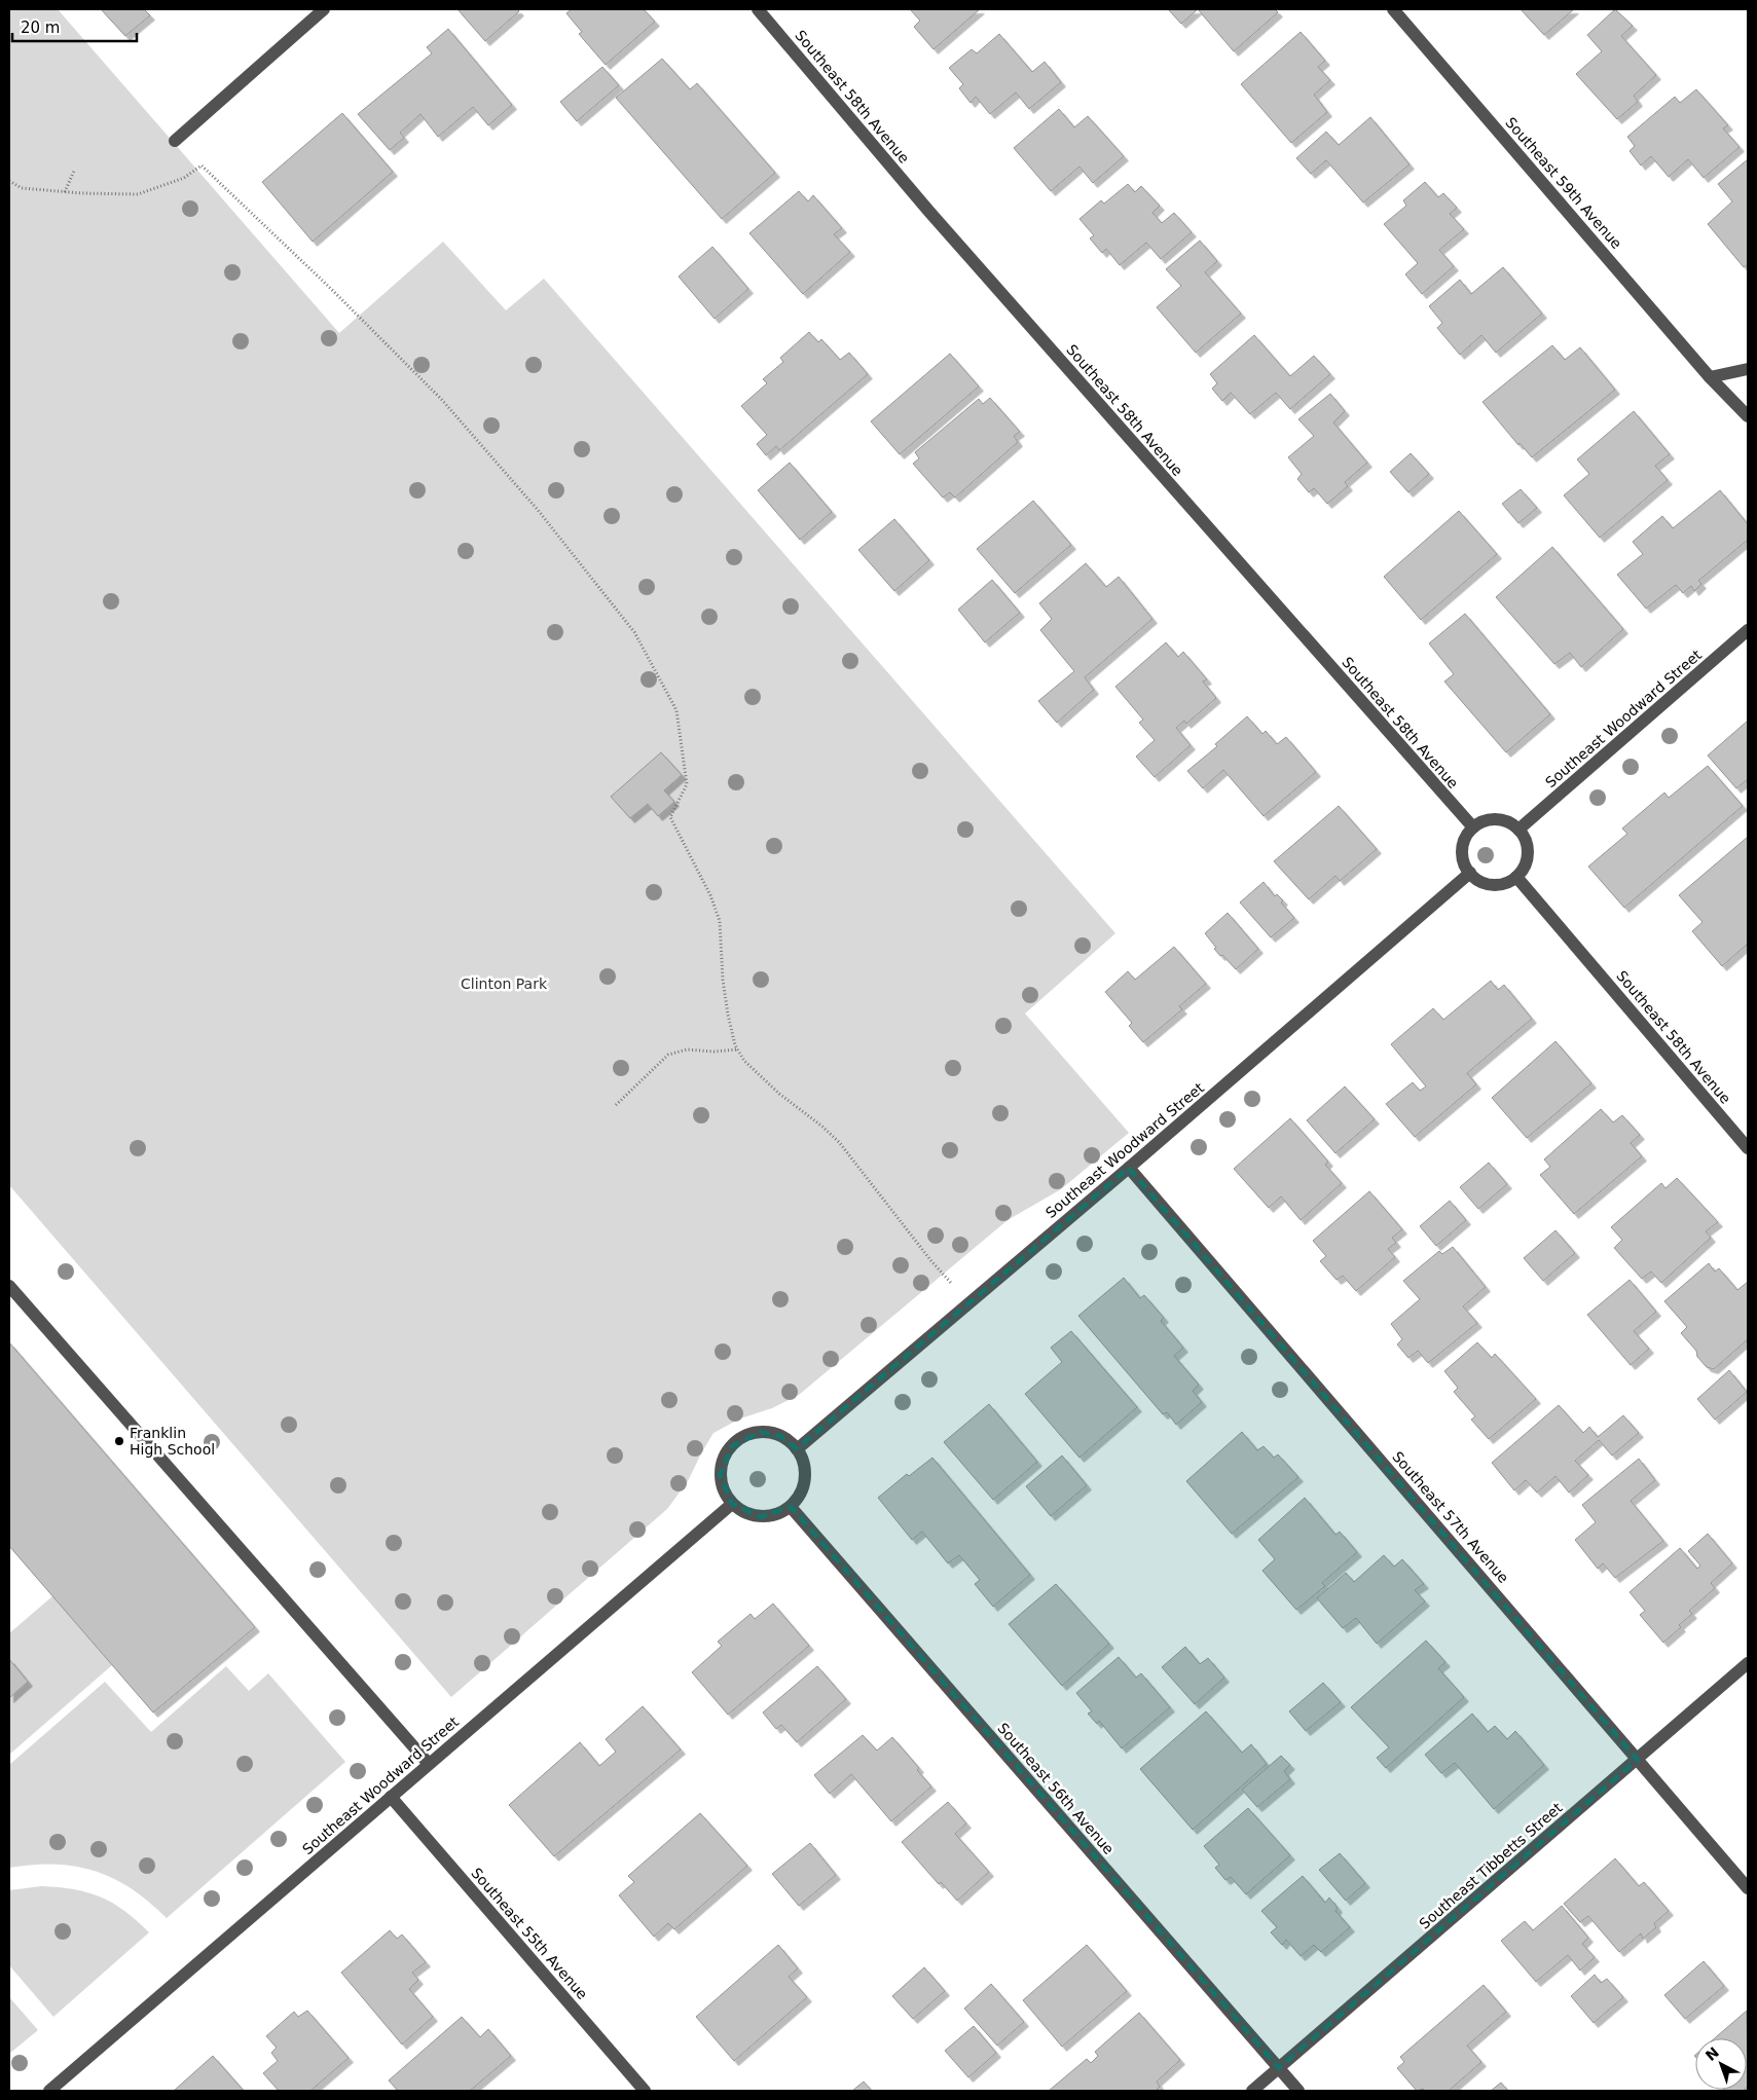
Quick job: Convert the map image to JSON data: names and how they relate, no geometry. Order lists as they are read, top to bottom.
{
  "streets": {
    "street": [
      "Southeast 58th Avenue",
      "Southeast 59th Avenue",
      "Southeast Woodward Street",
      "Southeast 57th Avenue",
      "Southeast 56th Avenue",
      "Southeast Tibbetts Street",
      "Southeast 55th Avenue"
    ]
  },
  "crossings": [
    ["Southeast 58th Avenue", "Southeast Woodward Street"],
    ["Southeast Woodward Street", "Southeast 57th Avenue"],
    ["Southeast Woodward Street", "Southeast 56th Avenue"],
    ["Southeast Woodward Street", "Southeast 55th Avenue"],
    ["Southeast 57th Avenue", "Southeast Tibbetts Street"],
    ["Southeast 56th Avenue", "Southeast Tibbetts Street"]
  ],
  "parks": ["Clinton Park"],
  "places": ["Franklin High School"],
  "scale_bar": "20 m",
  "north": "top left"
}
